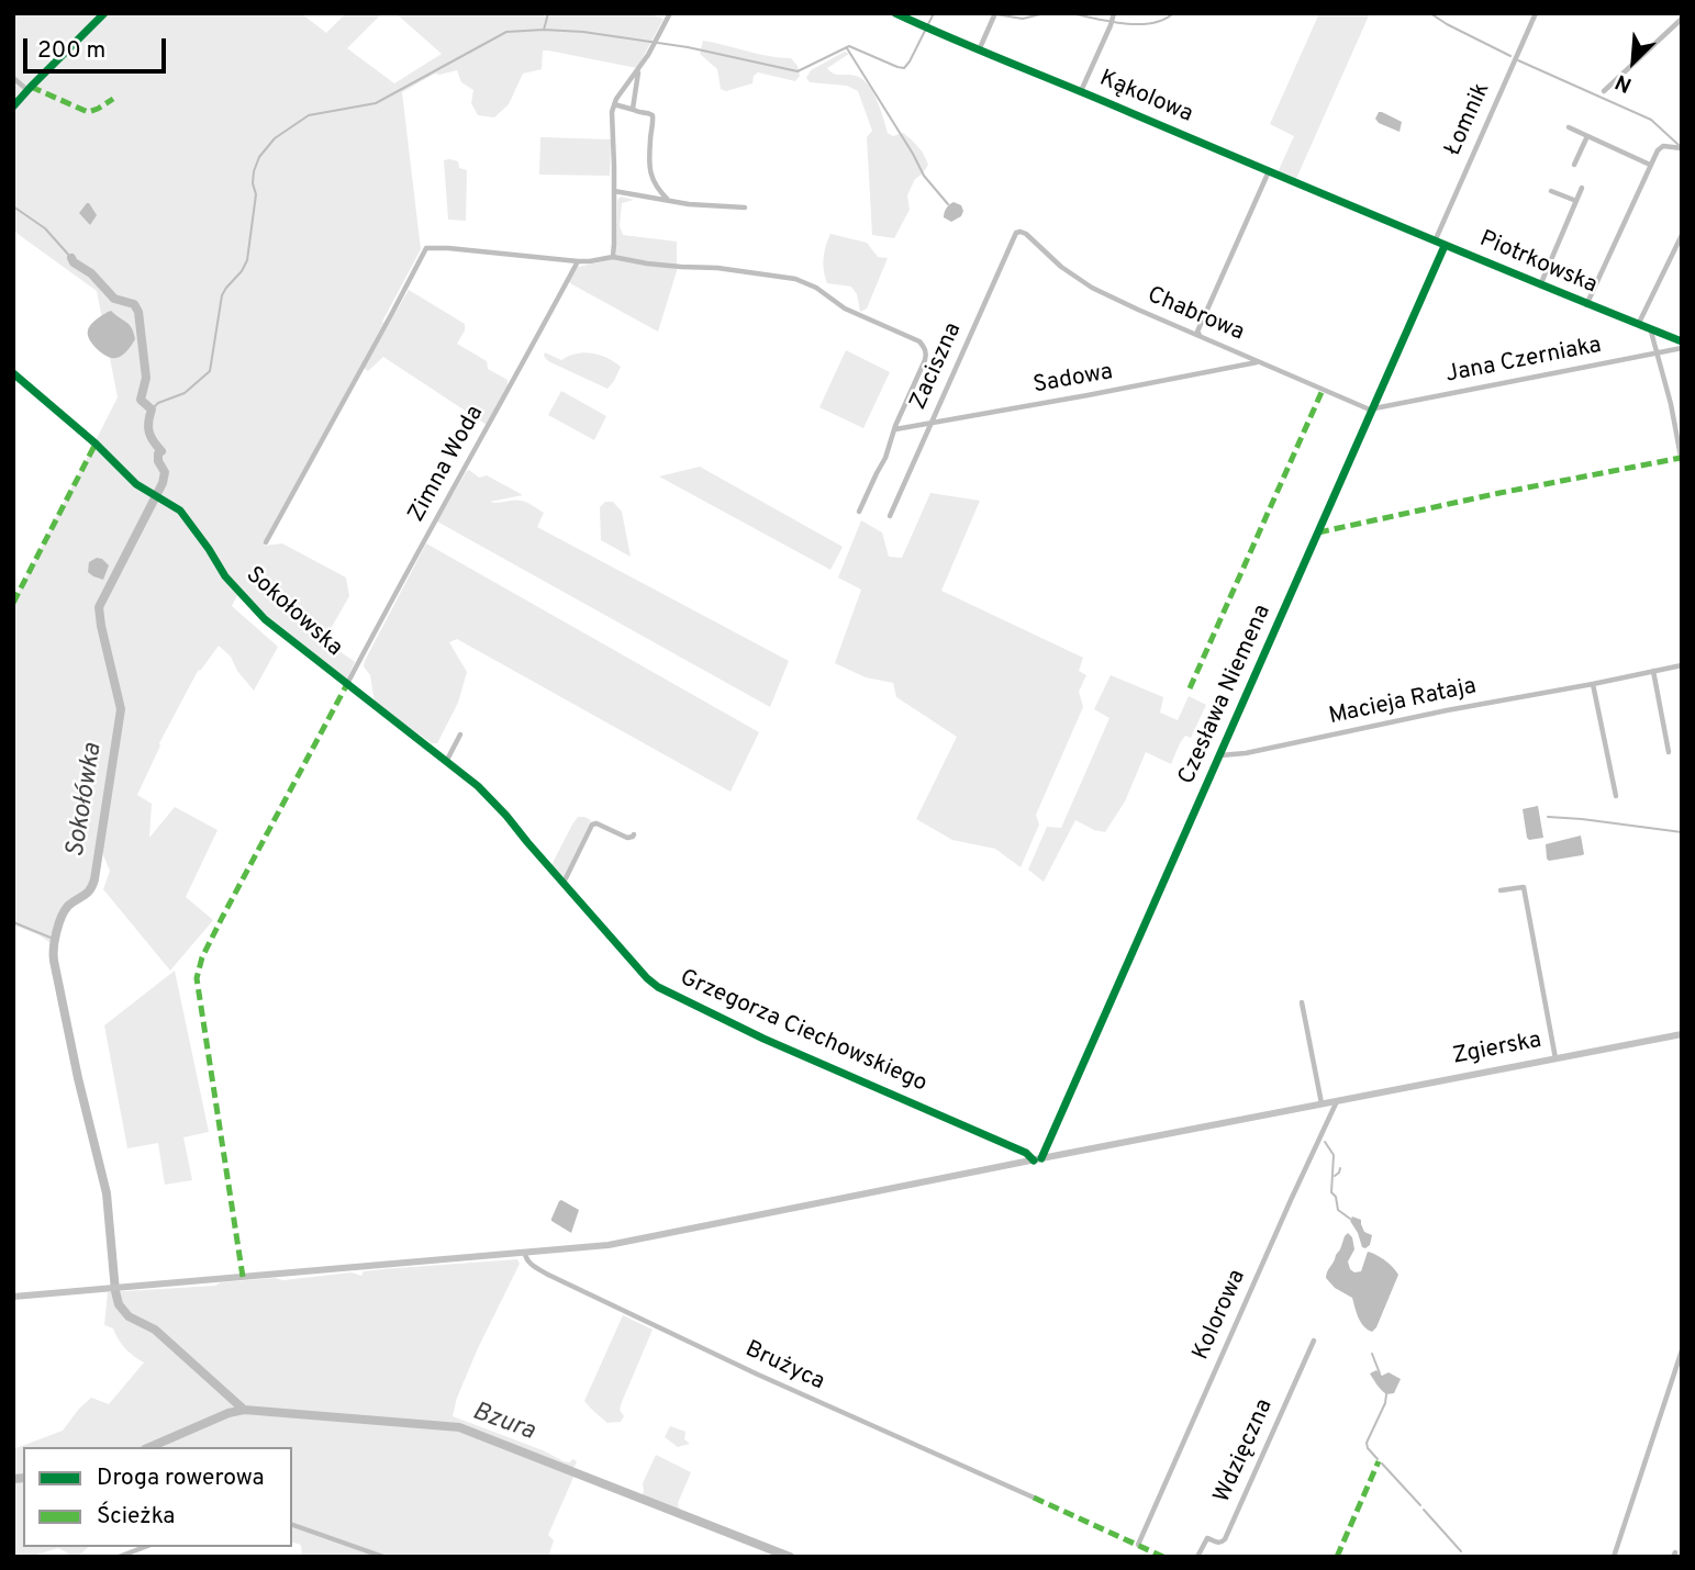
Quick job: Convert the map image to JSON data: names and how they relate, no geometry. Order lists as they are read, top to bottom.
{
  "streets": {
    "main road": ["Zgierska"],
    "street": [
      "Kąkolowa",
      "Łomnik",
      "Piotrkowska",
      "Chabrowa",
      "Jana Czerniaka",
      "Zaciszna",
      "Sadowa",
      "Zimna Woda",
      "Sokołowska",
      "Czesława Niemena",
      "Macieja Rataja",
      "Grzegorza Ciechowskiego",
      "Kolorowa",
      "Brużyca",
      "Wdzięczna"
    ]
  },
  "crossings": [
    ["Kąkolowa", "Piotrkowska"],
    ["Łomnik", "Piotrkowska"],
    ["Piotrkowska", "Czesława Niemena"],
    ["Chabrowa", "Jana Czerniaka"],
    ["Chabrowa", "Zaciszna"],
    ["Chabrowa", "Sadowa"],
    ["Chabrowa", "Czesława Niemena"],
    ["Jana Czerniaka", "Czesława Niemena"],
    ["Zaciszna", "Sadowa"],
    ["Zimna Woda", "Sokołowska"],
    ["Zimna Woda", "Grzegorza Ciechowskiego"],
    ["Sokołowska", "Grzegorza Ciechowskiego"],
    ["Czesława Niemena", "Macieja Rataja"],
    ["Czesława Niemena", "Grzegorza Ciechowskiego"],
    ["Czesława Niemena", "Zgierska"],
    ["Grzegorza Ciechowskiego", "Zgierska"],
    ["Zgierska", "Kolorowa"],
    ["Zgierska", "Brużyca"]
  ],
  "water": ["Sokołówka", "Bzura"],
  "legend": ["Droga rowerowa", "Ścieżka"],
  "scale_bar": "200 m",
  "north": "bottom left"
}
